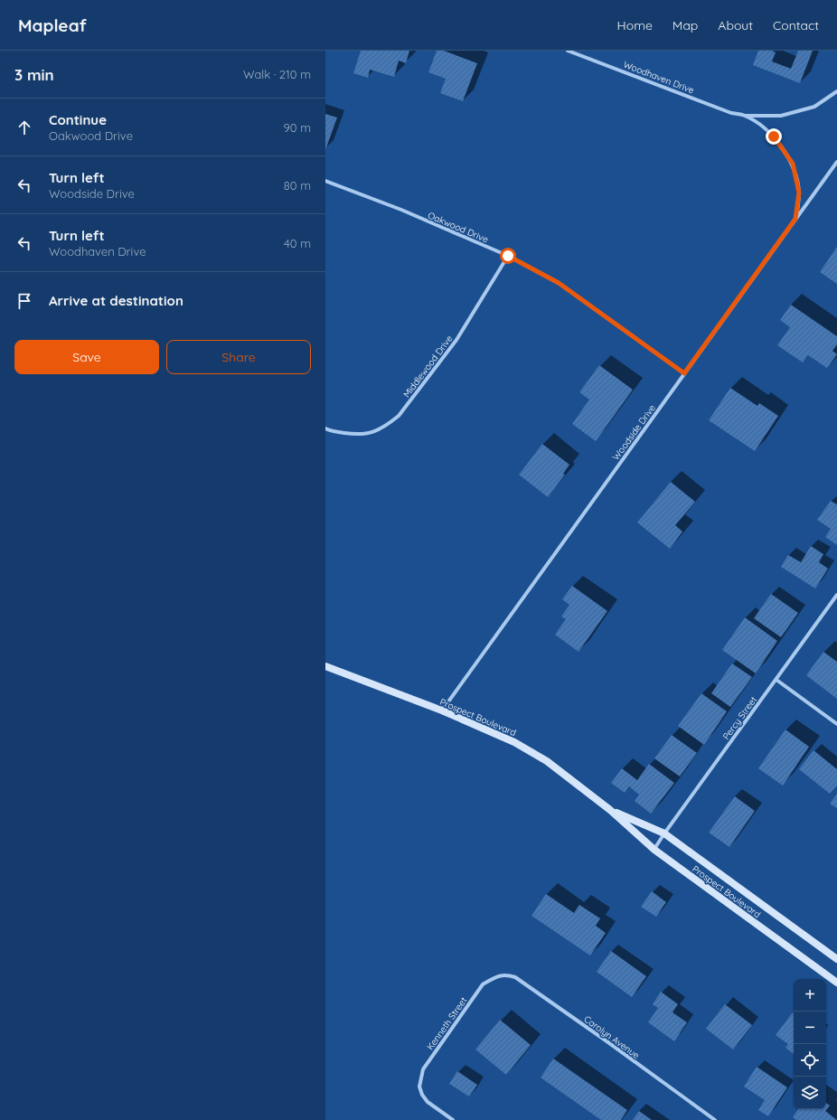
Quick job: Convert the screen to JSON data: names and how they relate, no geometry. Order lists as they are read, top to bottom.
{
  "streets": {
    "main road": ["Prospect Boulevard"],
    "street": [
      "Woodhaven Drive",
      "Oakwood Drive",
      "Middlewood Drive",
      "Woodside Drive",
      "Percy Street",
      "Kenneth Street",
      "Carolyn Avenue"
    ]
  },
  "crossings": [
    ["Woodhaven Drive", "Woodside Drive"],
    ["Oakwood Drive", "Middlewood Drive"],
    ["Oakwood Drive", "Woodside Drive"],
    ["Woodside Drive", "Prospect Boulevard"],
    ["Prospect Boulevard", "Percy Street"],
    ["Kenneth Street", "Carolyn Avenue"]
  ],
  "page": {
    "header": "Mapleaf",
    "nav": [
      "Home",
      "Map",
      "About",
      "Contact"
    ],
    "heading": ["3 min", "Walk · 210 m"],
    "list": [
      ["Continue", "Oakwood Drive", "90 m"],
      ["Turn left", "Woodside Drive", "80 m"],
      ["Turn left", "Woodhaven Drive", "40 m"],
      "Arrive at destination"
    ],
    "buttons": ["Save", "Share"],
    "map_buttons": ["+", "−"]
  }
}
